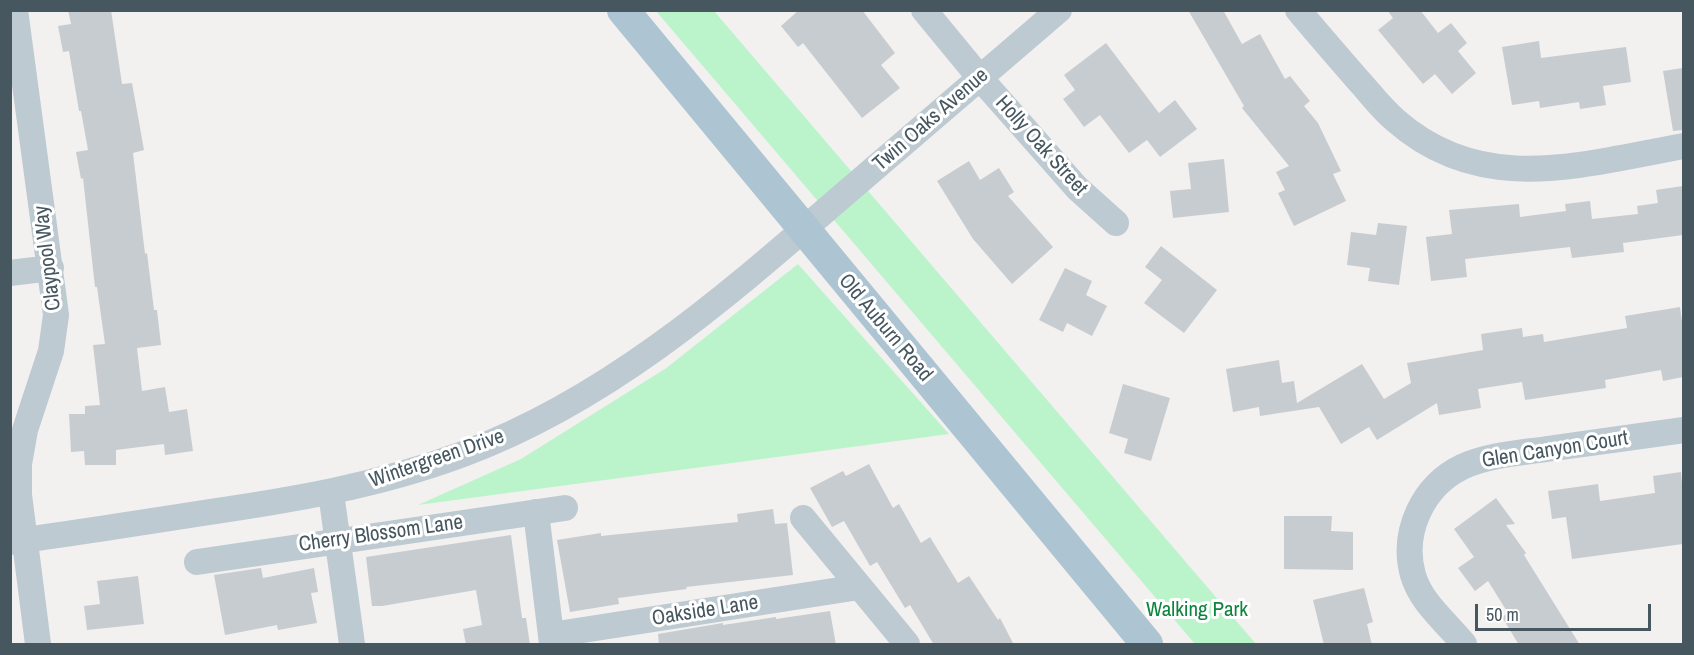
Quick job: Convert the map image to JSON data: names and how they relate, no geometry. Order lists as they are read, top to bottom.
{
  "streets": {
    "main road": ["Old Auburn Road"],
    "street": [
      "Twin Oaks Avenue",
      "Holly Oak Street",
      "Claypool Way",
      "Glen Canyon Court",
      "Wintergreen Drive",
      "Cherry Blossom Lane",
      "Oakside Lane"
    ]
  },
  "crossings": [
    ["Twin Oaks Avenue", "Holly Oak Street"],
    ["Twin Oaks Avenue", "Old Auburn Road"],
    ["Twin Oaks Avenue", "Wintergreen Drive"],
    ["Claypool Way", "Wintergreen Drive"],
    ["Old Auburn Road", "Wintergreen Drive"]
  ],
  "parks": ["Walking Park"],
  "scale_bar": "50 m"
}
